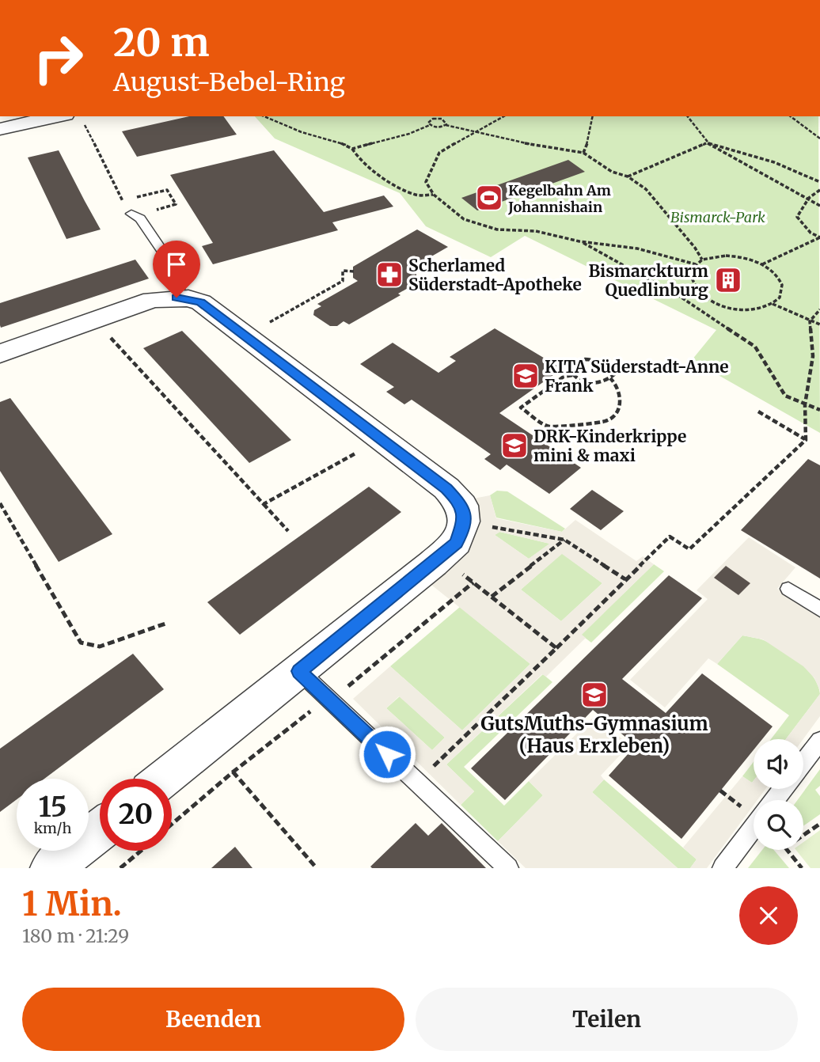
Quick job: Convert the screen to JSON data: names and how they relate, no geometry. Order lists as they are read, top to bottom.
{
  "parks": ["Bismarck-Park"],
  "places": {
    "sports": ["Kegelbahn Am Johannishain"],
    "pharmacy": ["Scherlamed Süderstadt-Apotheke"],
    "building": ["Bismarckturm Quedlinburg"],
    "school or university": ["KITA Süderstadt-Anne Frank", "DRK-Kinderkrippe mini & maxi", "GutsMuths-Gymnasium (Haus Erxleben)"]
  },
  "page": {
    "turn": ["20 m", "August-Bebel-Ring"],
    "speed": "15 km/h",
    "limit": "20",
    "heading": ["1 Min.", "180 m · 21:29"],
    "buttons": ["Beenden", "Teilen"]
  }
}
